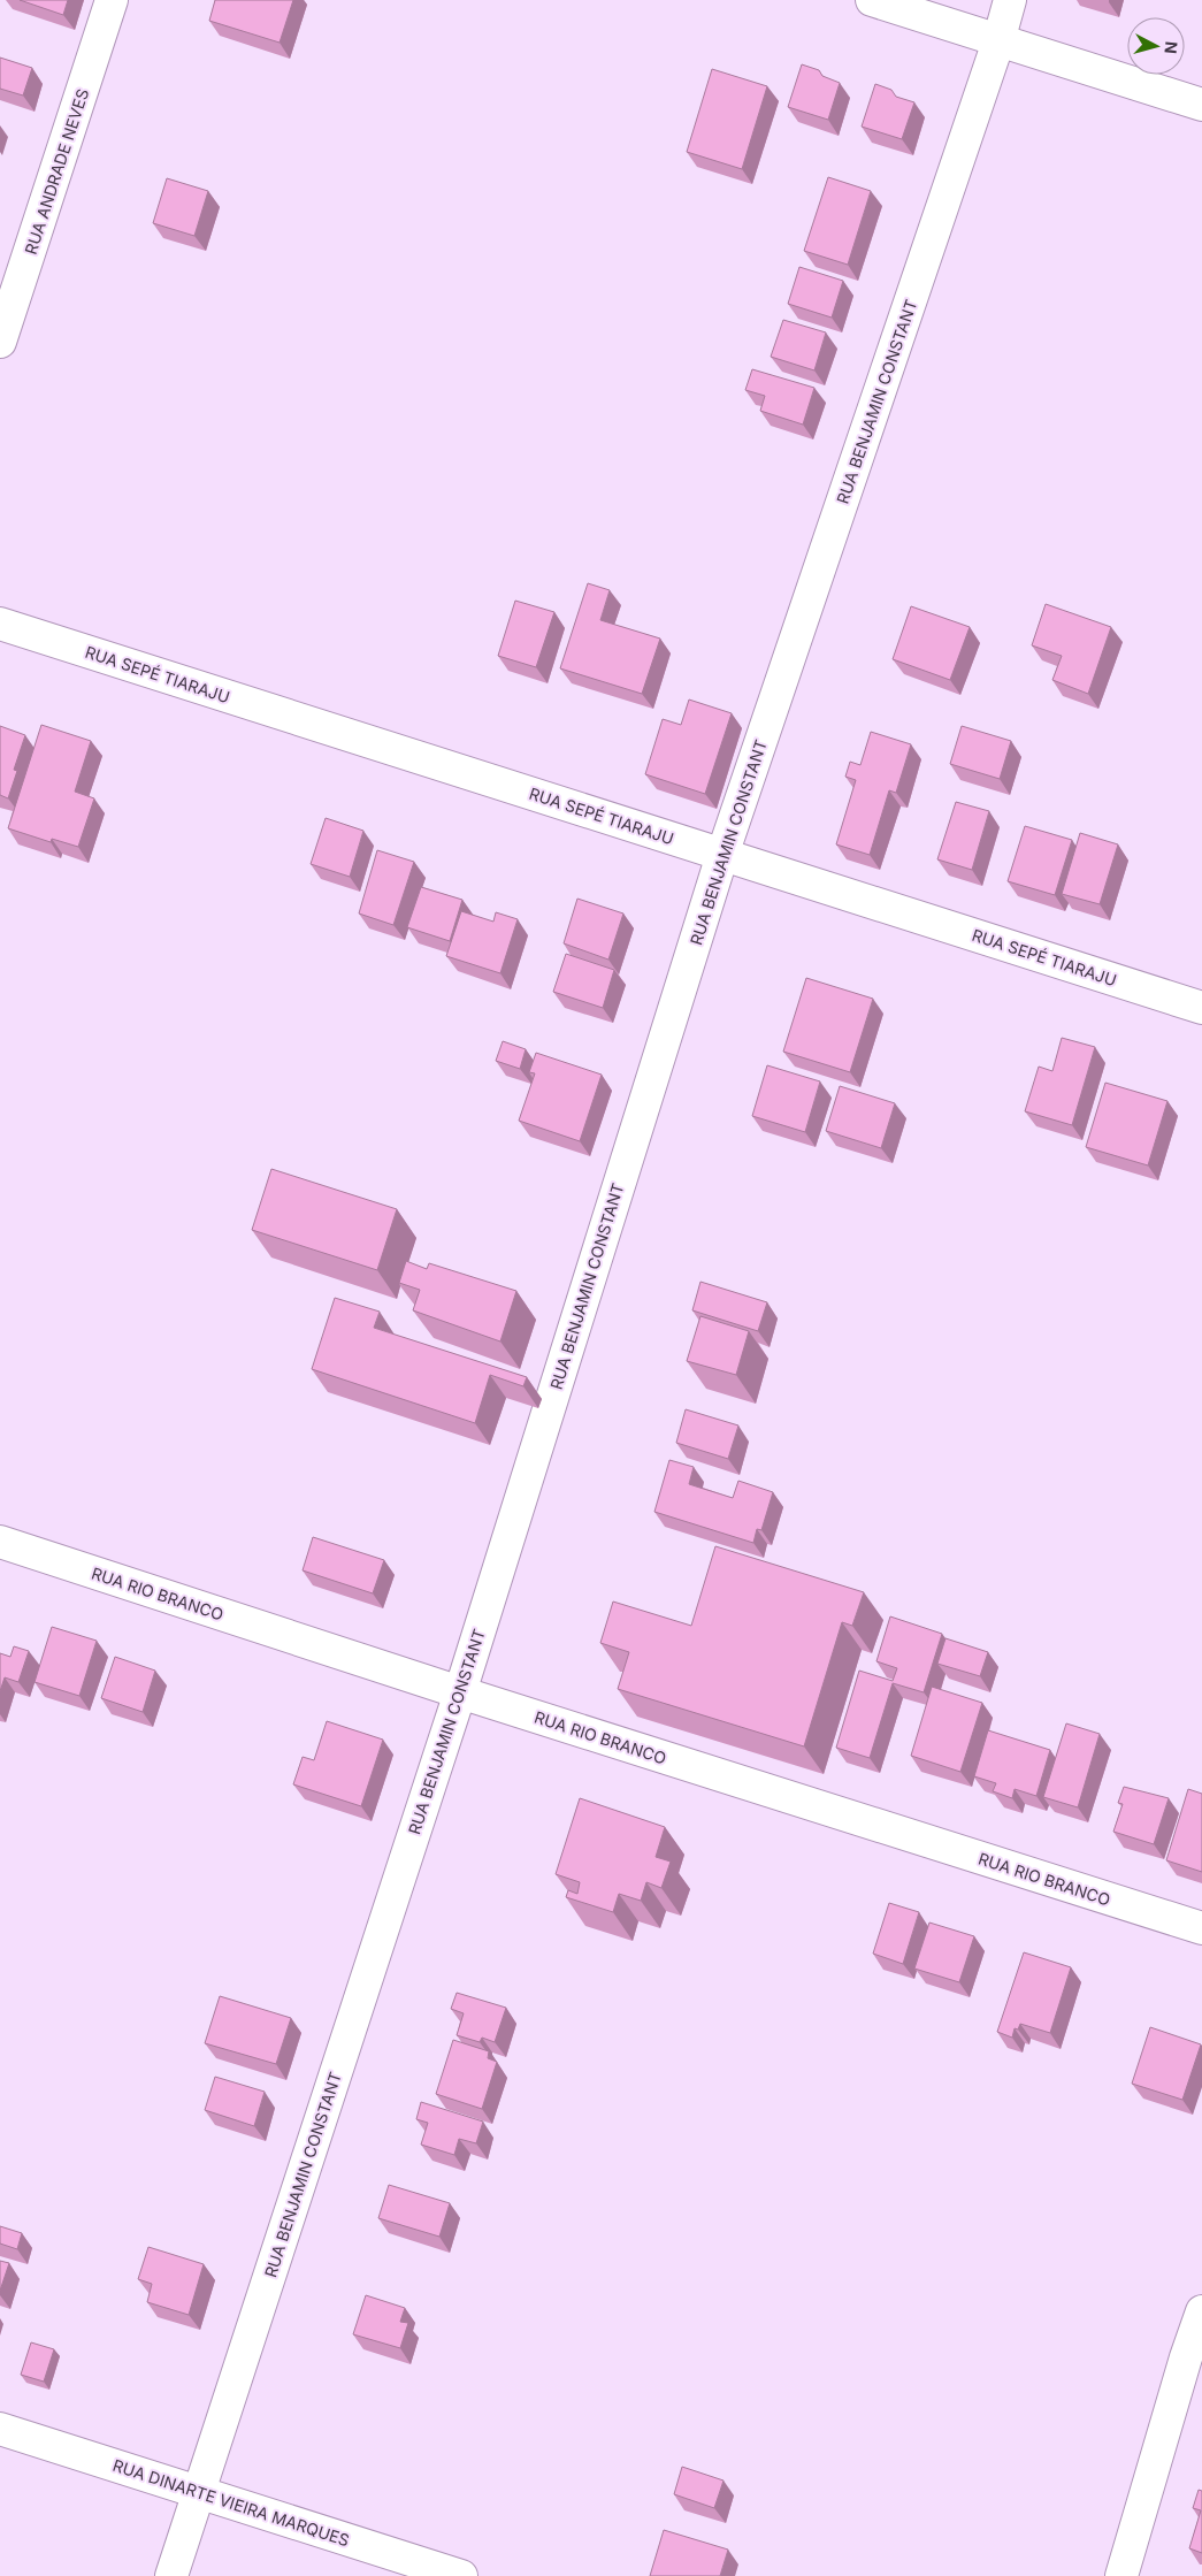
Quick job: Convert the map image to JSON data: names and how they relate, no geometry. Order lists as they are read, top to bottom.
{
  "streets": {
    "street": [
      "RUA ANDRADE NEVES",
      "RUA BENJAMIN CONSTANT",
      "RUA SEPÉ TIARAJU",
      "RUA RIO BRANCO",
      "RUA DINARTE VIEIRA MARQUES"
    ]
  },
  "crossings": [
    ["RUA BENJAMIN CONSTANT", "RUA SEPÉ TIARAJU"],
    ["RUA BENJAMIN CONSTANT", "RUA RIO BRANCO"],
    ["RUA BENJAMIN CONSTANT", "RUA DINARTE VIEIRA MARQUES"]
  ],
  "north": "right"
}
